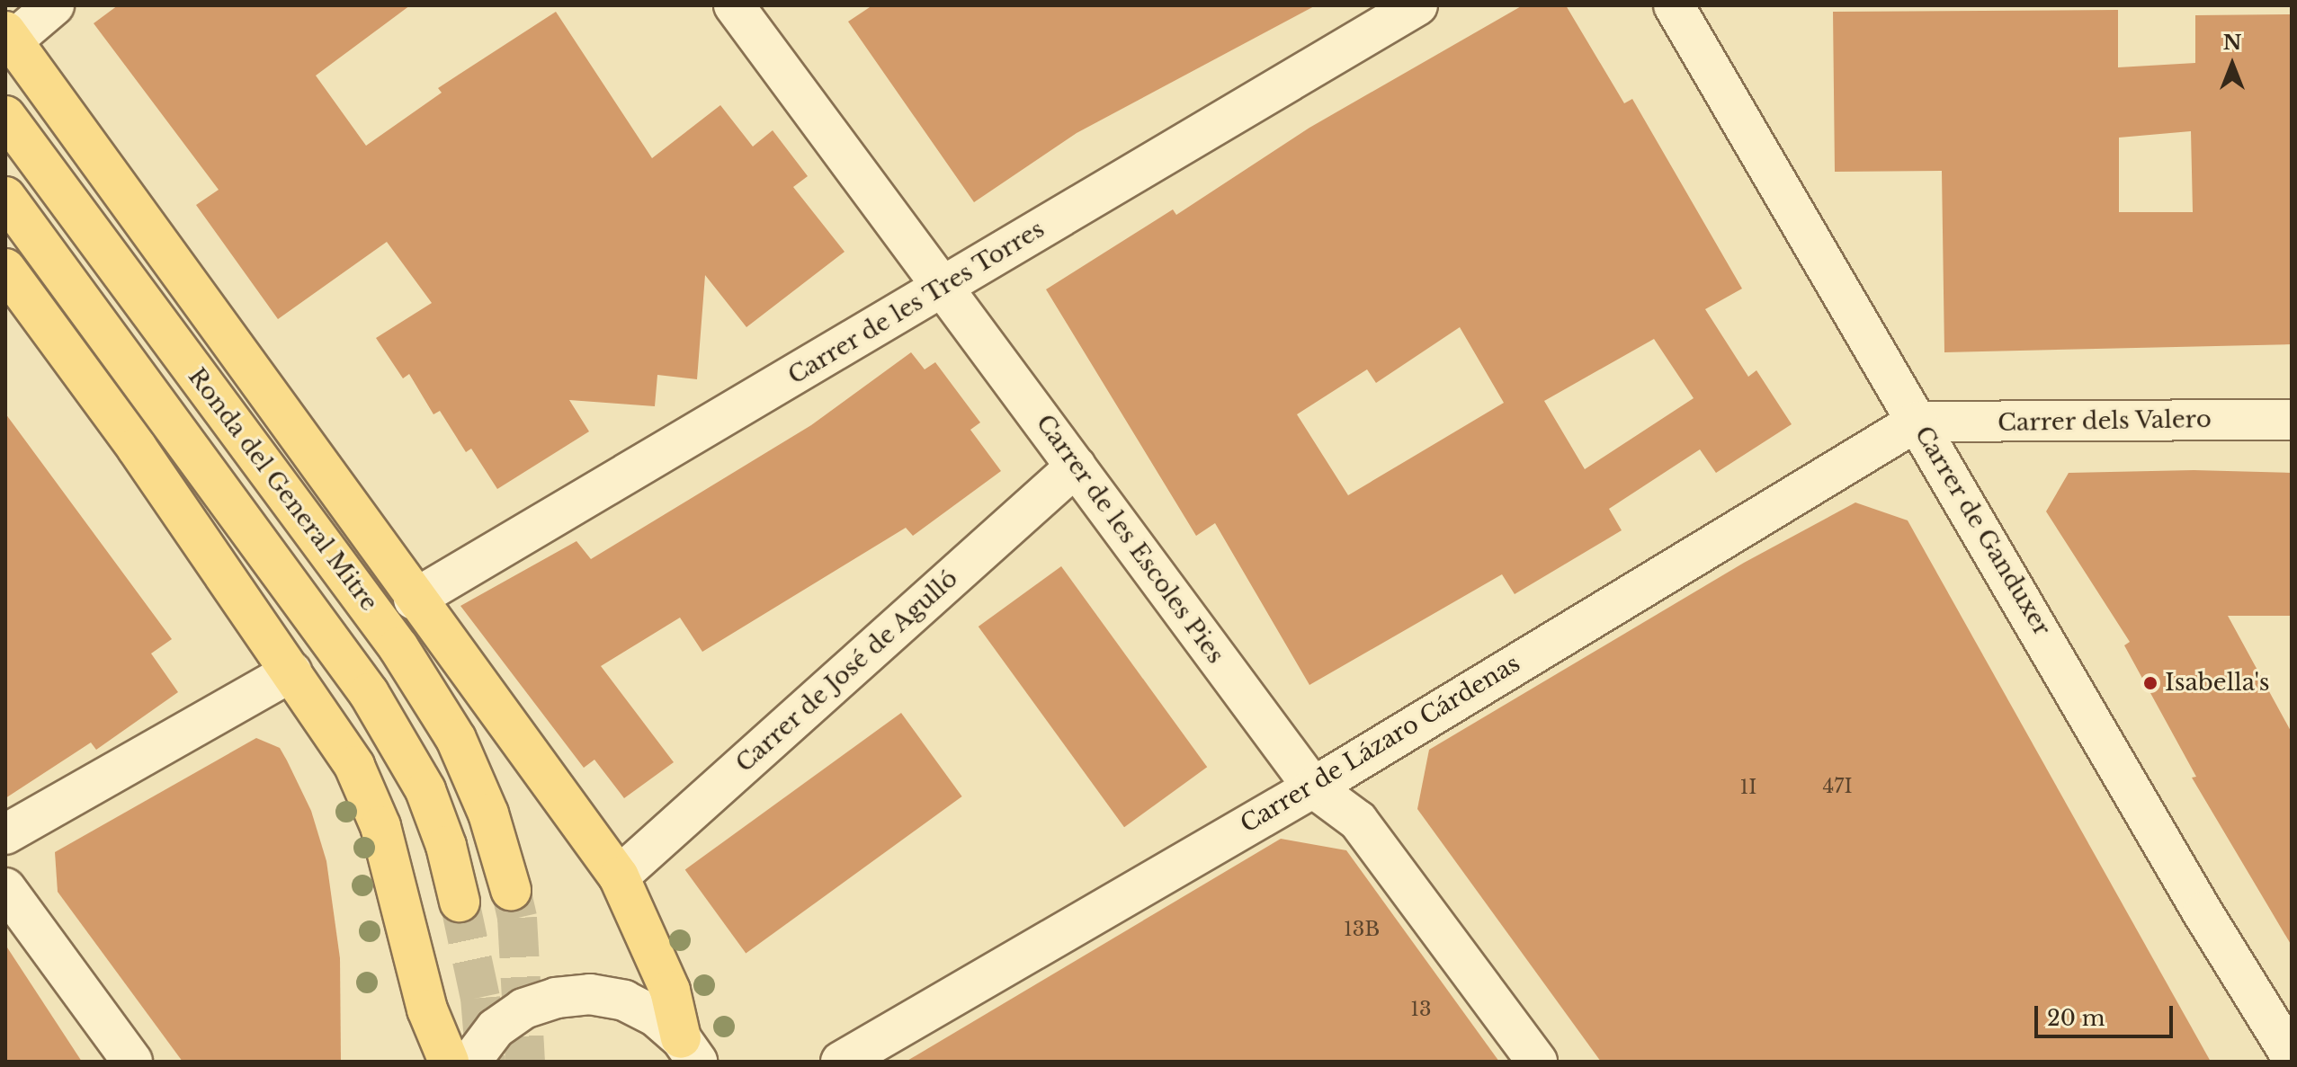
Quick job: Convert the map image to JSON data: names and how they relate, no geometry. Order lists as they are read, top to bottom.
{
  "streets": {
    "main road": ["Ronda del General Mitre"],
    "street": [
      "Carrer de les Tres Torres",
      "Carrer dels Valero",
      "Carrer de Ganduxer",
      "Carrer de les Escoles Pies",
      "Carrer de José de Agulló",
      "Carrer de Lázaro Cárdenas"
    ]
  },
  "crossings": [
    ["Carrer de les Tres Torres", "Carrer de les Escoles Pies"],
    ["Carrer dels Valero", "Carrer de Ganduxer"],
    ["Carrer dels Valero", "Carrer de Lázaro Cárdenas"],
    ["Carrer de Ganduxer", "Carrer de Lázaro Cárdenas"],
    ["Carrer de les Escoles Pies", "Carrer de José de Agulló"],
    ["Carrer de les Escoles Pies", "Carrer de Lázaro Cárdenas"]
  ],
  "places": ["Isabella's"],
  "house_numbers": [
    "47I",
    "1I",
    "13B",
    "13"
  ],
  "scale_bar": "20 m",
  "north": "top"
}
